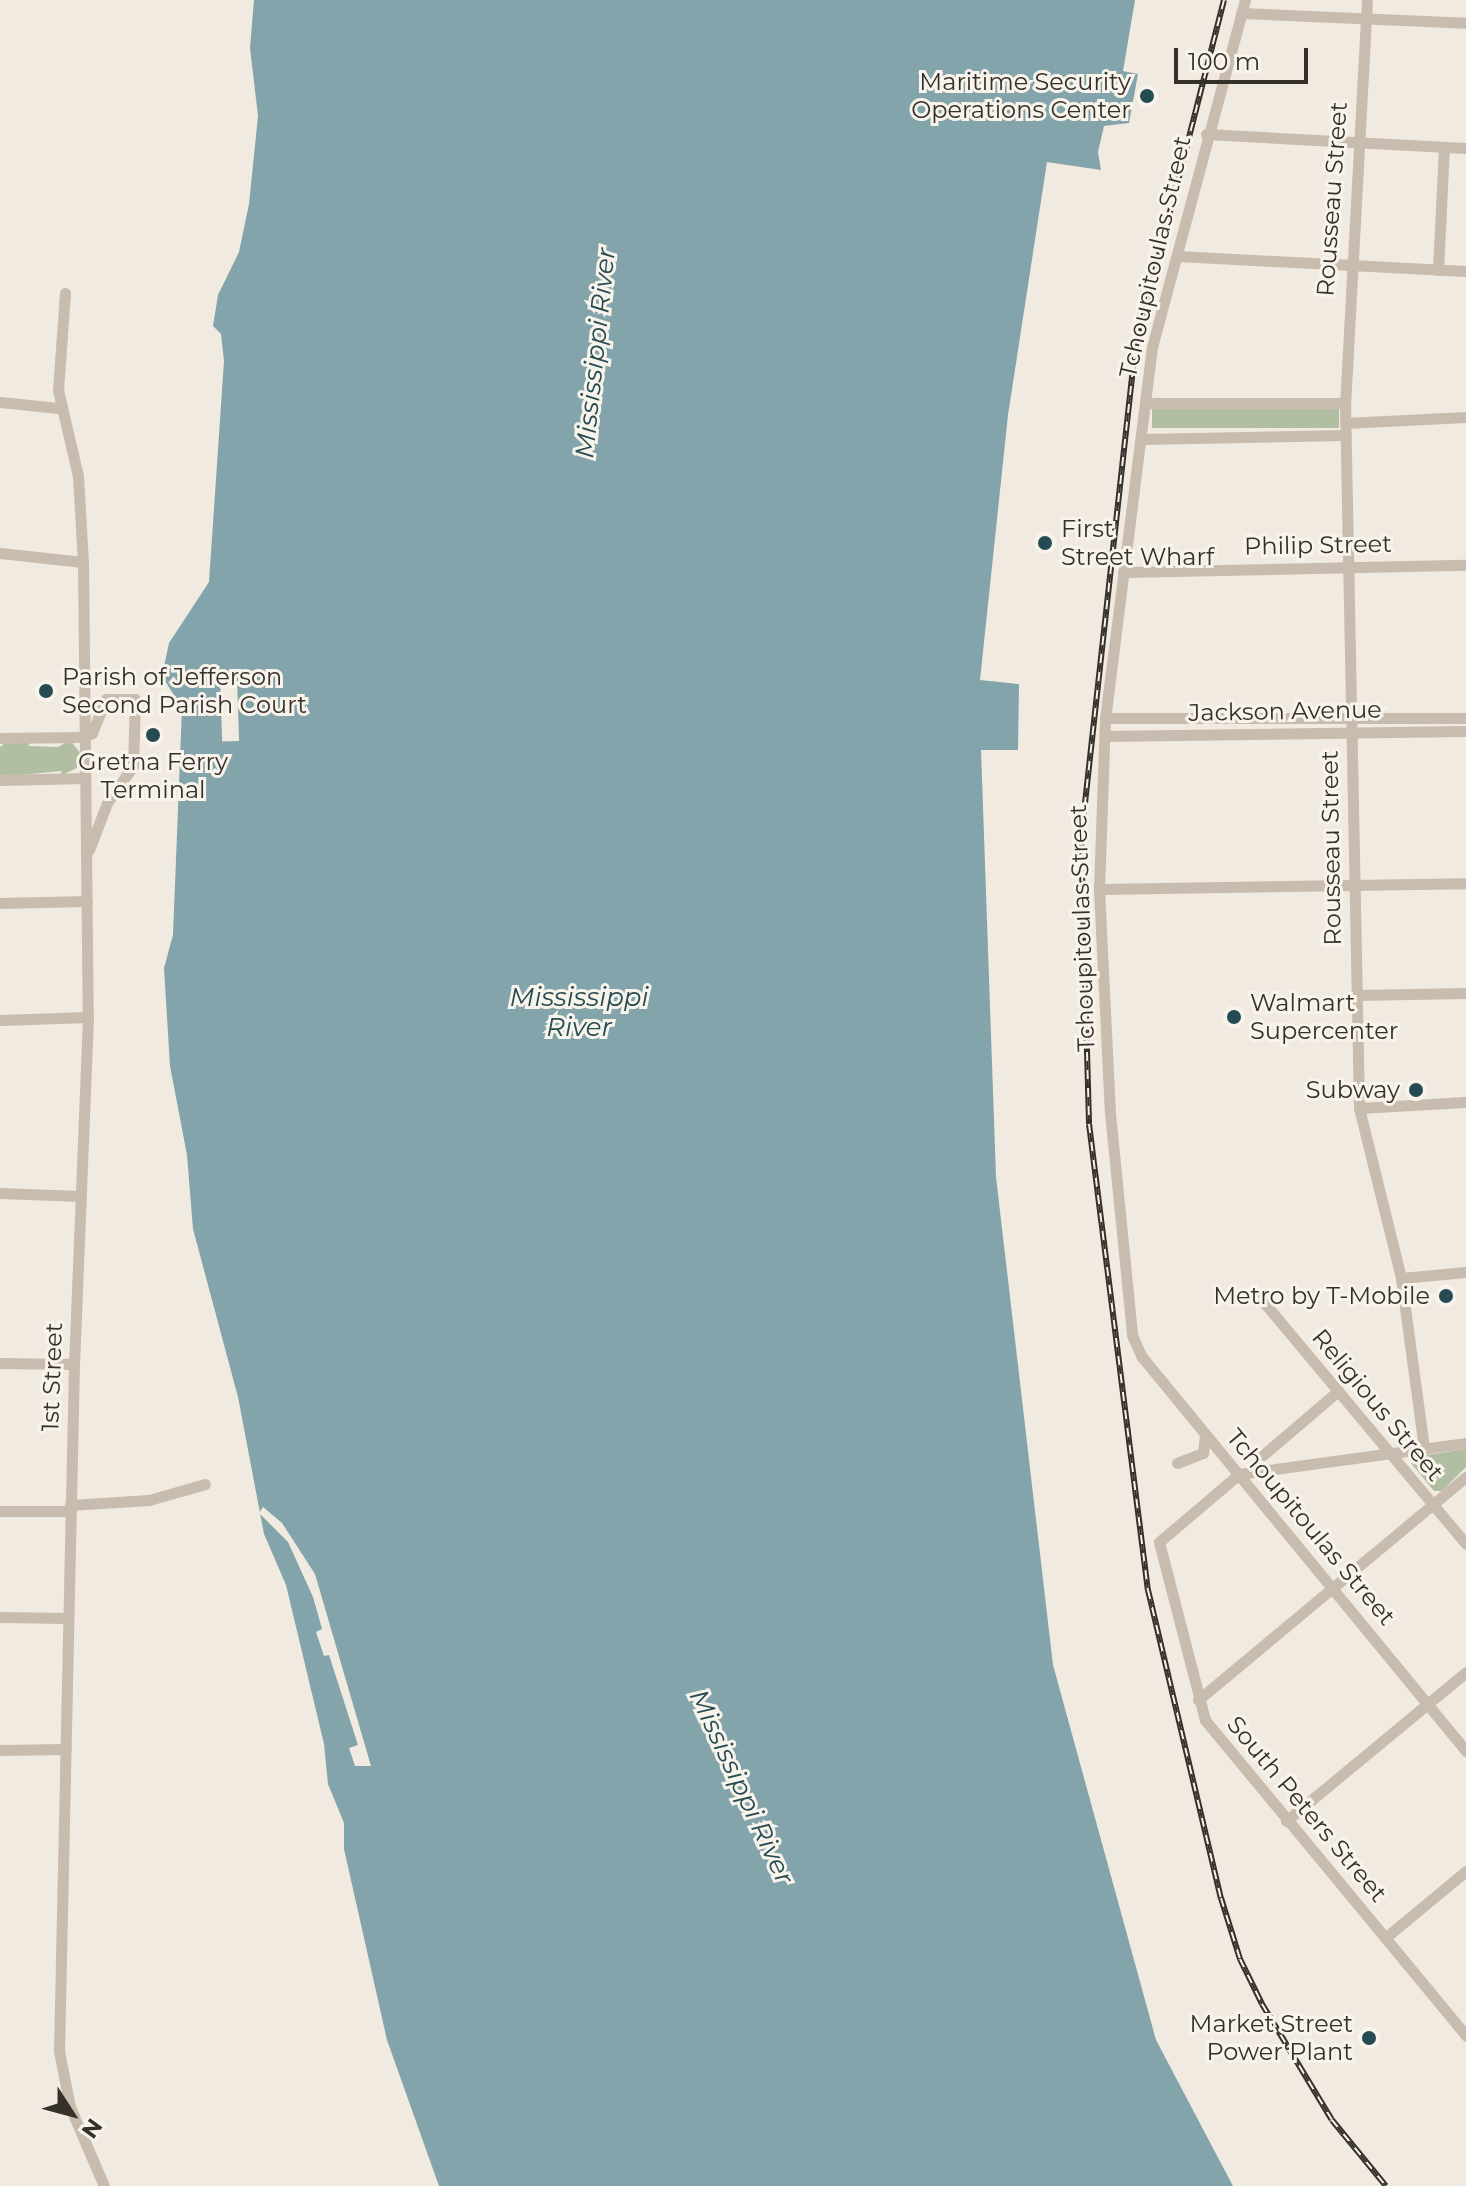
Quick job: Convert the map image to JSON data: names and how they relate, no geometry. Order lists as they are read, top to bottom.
{
  "streets": {
    "street": [
      "Rousseau Street",
      "Tchoupitoulas Street",
      "Philip Street",
      "Jackson Avenue",
      "1st Street",
      "Religious Street",
      "South Peters Street"
    ]
  },
  "crossings": [
    ["Rousseau Street", "Philip Street"],
    ["Rousseau Street", "Jackson Avenue"],
    ["Tchoupitoulas Street", "Philip Street"],
    ["Tchoupitoulas Street", "Jackson Avenue"],
    ["Tchoupitoulas Street", "South Peters Street"]
  ],
  "water": ["Mississippi River"],
  "places": [
    "Maritime Security Operations Center",
    "First Street Wharf",
    "Parish of Jefferson Second Parish Court",
    "Gretna Ferry Terminal",
    "Walmart Supercenter",
    "Subway",
    "Metro by T-Mobile",
    "Market Street Power Plant"
  ],
  "scale_bar": "100 m",
  "north": "bottom right"
}
